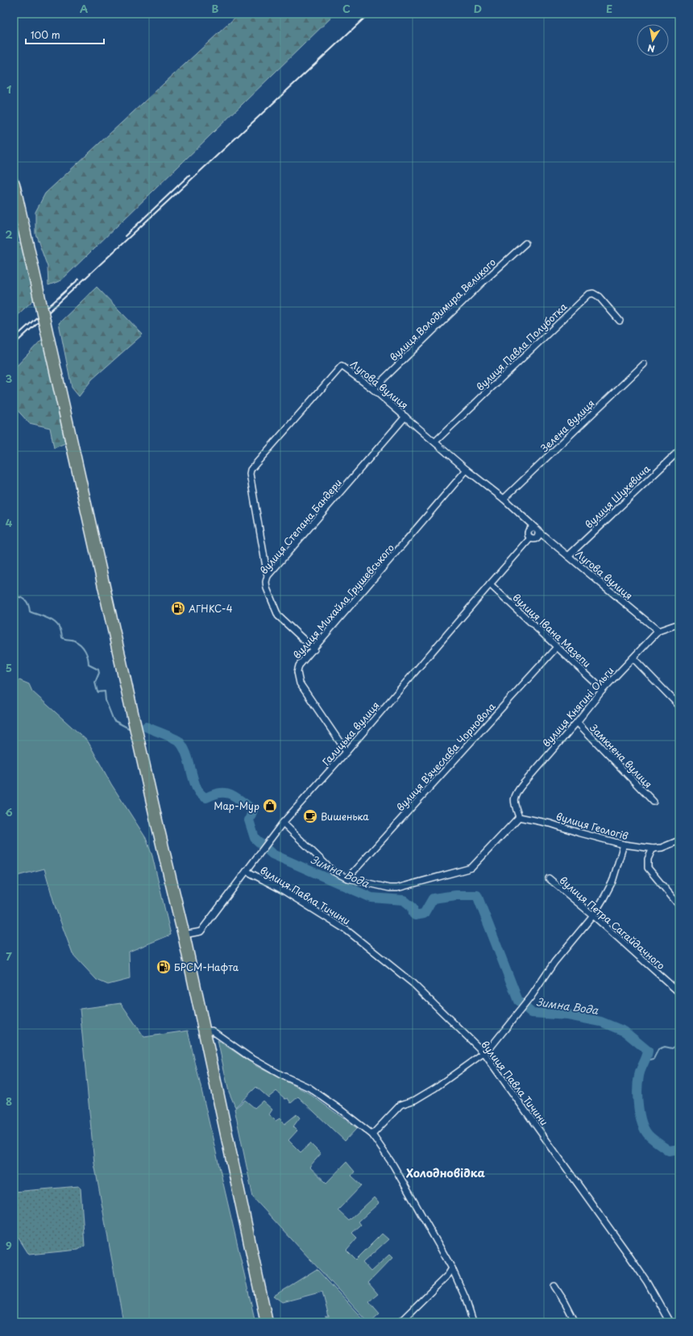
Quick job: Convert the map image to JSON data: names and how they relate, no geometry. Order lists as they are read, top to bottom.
{
  "streets": {
    "street": [
      "вулиця Володимира Великого",
      "вулиця Павла Полуботка",
      "Лугова вулиця",
      "Зелена вулиця",
      "вулиця Шухевича",
      "вулиця Степана Бандери",
      "вулиця Михайла Грушевського",
      "вулиця Івана Мазепи",
      "вулиця Княгині Ольги",
      "Галицька вулиця",
      "Замкнена вулиця",
      "вулиця Вʼячеслава Чорновола",
      "вулиця Геологів",
      "вулиця Павла Тичини",
      "вулиця Петра Сагайдачного"
    ]
  },
  "crossings": [
    ["вулиця Володимира Великого", "Лугова вулиця"],
    ["вулиця Павла Полуботка", "Лугова вулиця"],
    ["Лугова вулиця", "Зелена вулиця"],
    ["Лугова вулиця", "вулиця Шухевича"],
    ["Лугова вулиця", "вулиця Степана Бандери"],
    ["Лугова вулиця", "вулиця Михайла Грушевського"],
    ["Лугова вулиця", "вулиця Княгині Ольги"],
    ["Лугова вулиця", "Галицька вулиця"],
    ["вулиця Степана Бандери", "вулиця Михайла Грушевського"],
    ["вулиця Михайла Грушевського", "Галицька вулиця"],
    ["вулиця Івана Мазепи", "вулиця Княгині Ольги"],
    ["вулиця Івана Мазепи", "Галицька вулиця"],
    ["вулиця Івана Мазепи", "вулиця Вʼячеслава Чорновола"],
    ["вулиця Княгині Ольги", "Замкнена вулиця"],
    ["вулиця Княгині Ольги", "вулиця Геологів"],
    ["Галицька вулиця", "вулиця Павла Тичини"]
  ],
  "districts": ["Холодновідка"],
  "water": ["Зимна Вода"],
  "places": {
    "fuel station": ["АГНКС-4", "БРСМ-Нафта"],
    "shop": ["Мар-Мур"],
    "cafe": ["Вишенька"]
  },
  "scale_bar": "100 m",
  "north": "bottom",
  "grid": {
    "columns": [
      "A",
      "B",
      "C",
      "D",
      "E"
    ],
    "rows": [
      "1",
      "2",
      "3",
      "4",
      "5",
      "6",
      "7",
      "8",
      "9"
    ]
  }
}
